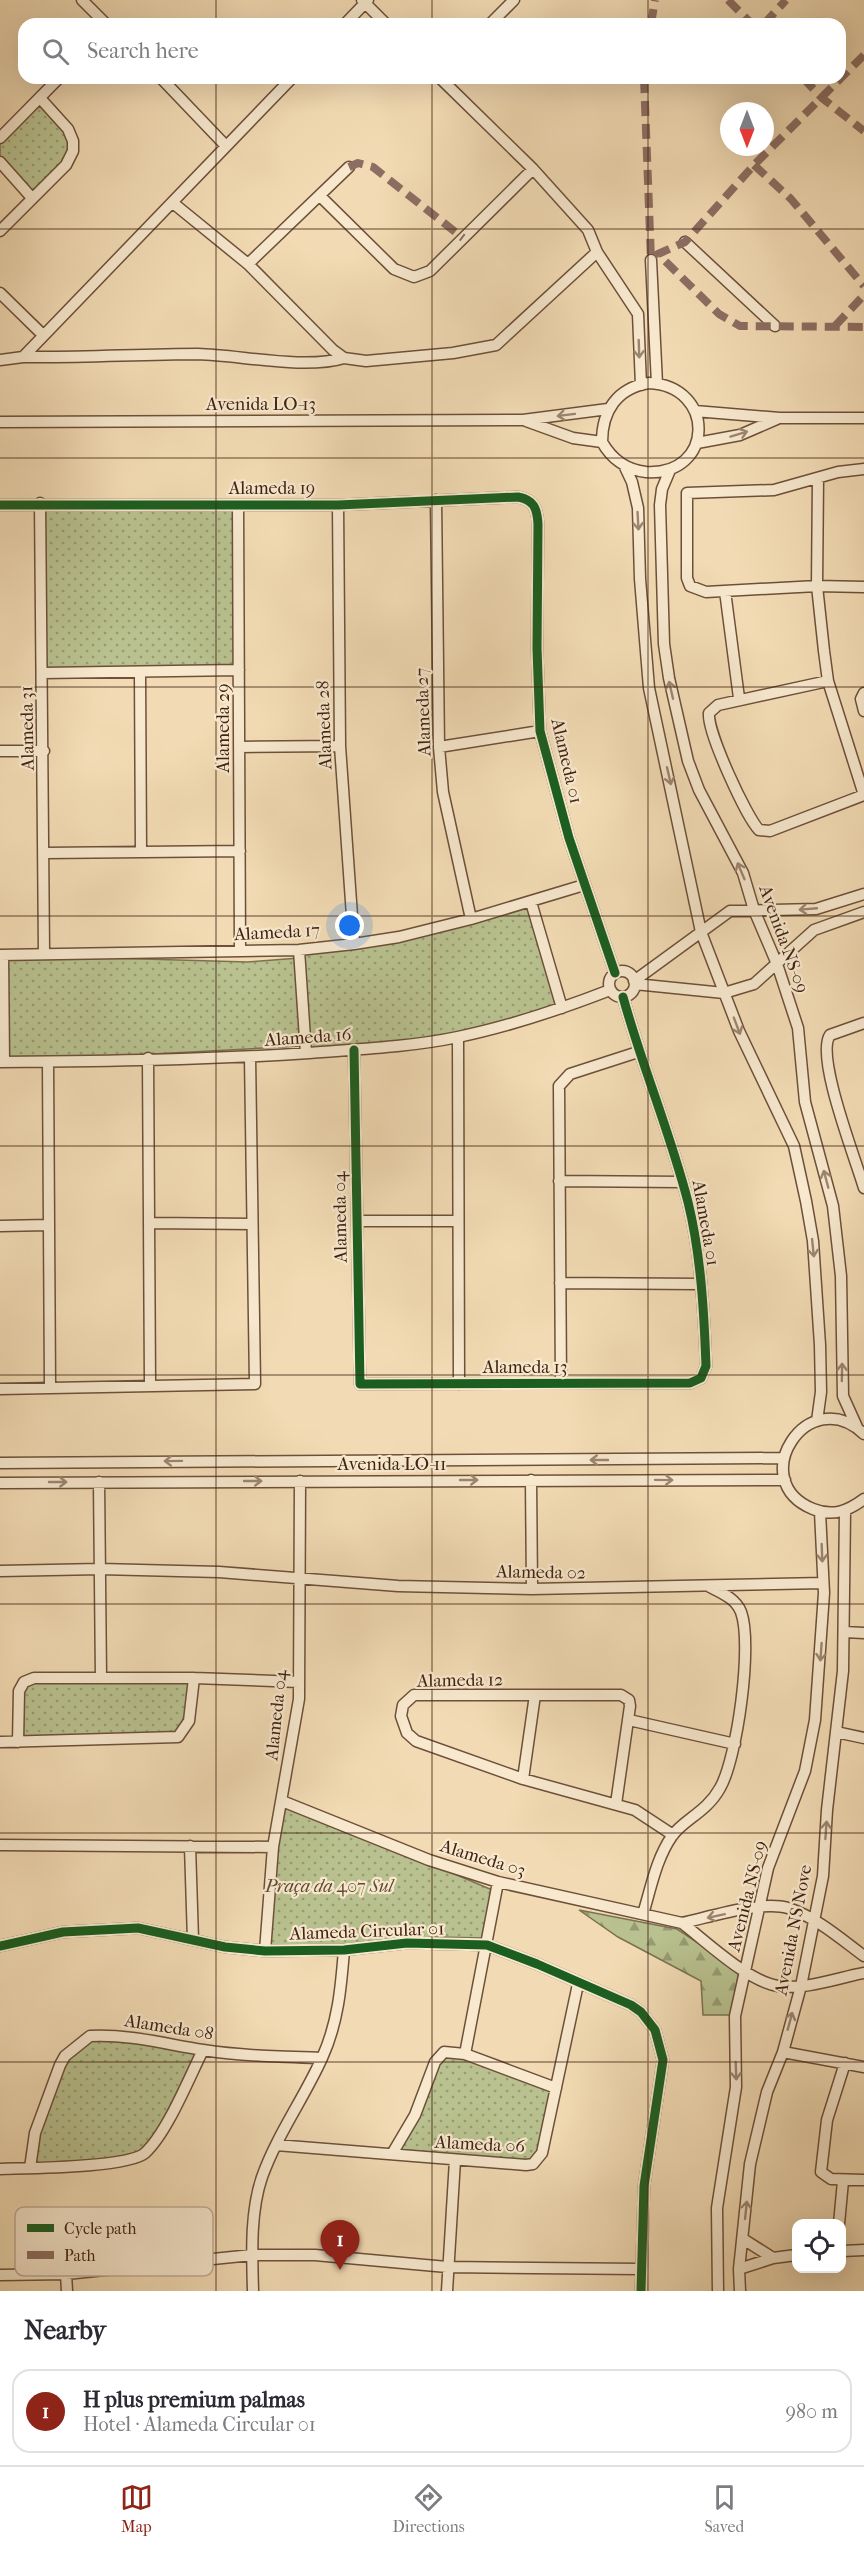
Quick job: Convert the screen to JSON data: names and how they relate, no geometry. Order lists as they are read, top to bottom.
{
  "streets": {
    "street": [
      "Avenida LO-13",
      "Alameda 19",
      "Alameda 27",
      "Alameda 28",
      "Alameda 31",
      "Alameda 29",
      "Alameda 01",
      "Alameda 17",
      "Avenida NS-09",
      "Alameda 16",
      "Alameda 04",
      "Alameda 13",
      "Avenida LO-11",
      "Alameda 02",
      "Alameda 12",
      "Alameda 03",
      "Avenida NS Nove",
      "Alameda Circular 01",
      "Alameda 08",
      "Alameda 06"
    ]
  },
  "crossings": [
    ["Avenida LO-13", "Avenida NS-09"],
    ["Alameda 19", "Alameda 27"],
    ["Alameda 19", "Alameda 28"],
    ["Alameda 19", "Alameda 31"],
    ["Alameda 19", "Alameda 29"],
    ["Alameda 19", "Alameda 01"],
    ["Alameda 27", "Alameda 17"],
    ["Alameda 28", "Alameda 17"],
    ["Alameda 31", "Alameda 17"],
    ["Alameda 29", "Alameda 17"],
    ["Alameda 01", "Alameda 17"],
    ["Alameda 01", "Alameda 16"],
    ["Alameda 01", "Alameda 13"],
    ["Avenida NS-09", "Alameda 02"],
    ["Alameda 16", "Alameda 04"],
    ["Alameda 04", "Alameda 13"],
    ["Alameda 04", "Avenida LO-11"],
    ["Alameda 04", "Alameda 02"],
    ["Alameda 04", "Alameda 03"],
    ["Alameda 04", "Alameda Circular 01"],
    ["Alameda Circular 01", "Alameda 06"]
  ],
  "one_way": ["Avenida NS Nove"],
  "parks": ["Praça da 407 Sul"],
  "legend": ["Cycle path", "Path"],
  "north": "bottom",
  "page": {
    "search": "Search here",
    "pins": "1",
    "heading": "Nearby",
    "list": [
      {
        "mark": "1",
        "name": "H plus premium palmas",
        "note": "Hotel · Alameda Circular 01",
        "value": "980 m"
      }
    ],
    "nav": ["Map", "Directions", "Saved"]
  }
}
